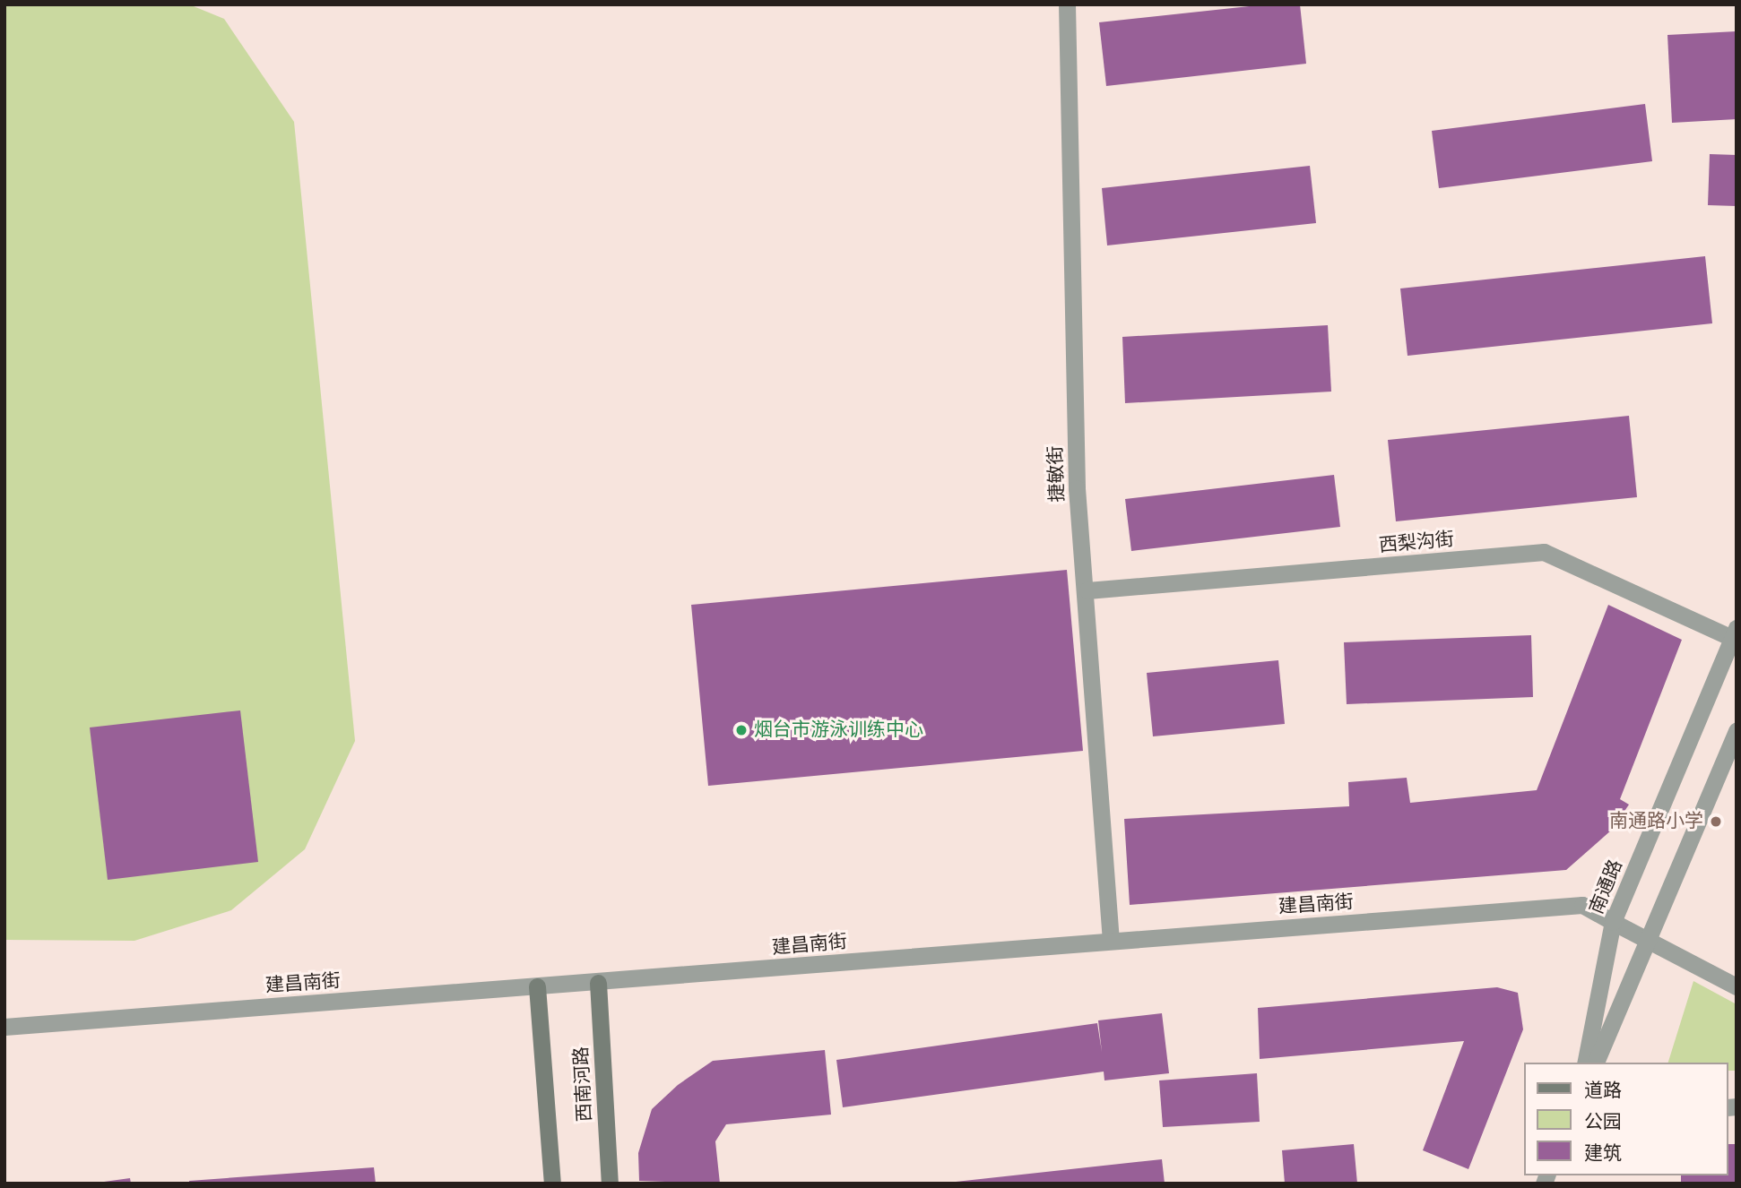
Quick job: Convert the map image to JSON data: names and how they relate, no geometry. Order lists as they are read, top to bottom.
{
  "streets": {
    "main road": ["西南河路"],
    "street": [
      "捷敏街",
      "西梨沟街",
      "南通路",
      "建昌南街"
    ]
  },
  "crossings": [
    ["捷敏街", "西梨沟街"],
    ["捷敏街", "建昌南街"],
    ["西梨沟街", "南通路"],
    ["南通路", "建昌南街"],
    ["建昌南街", "西南河路"]
  ],
  "places": ["烟台市游泳训练中心", "南通路小学"],
  "legend": ["道路", "公园", "建筑"]
}
